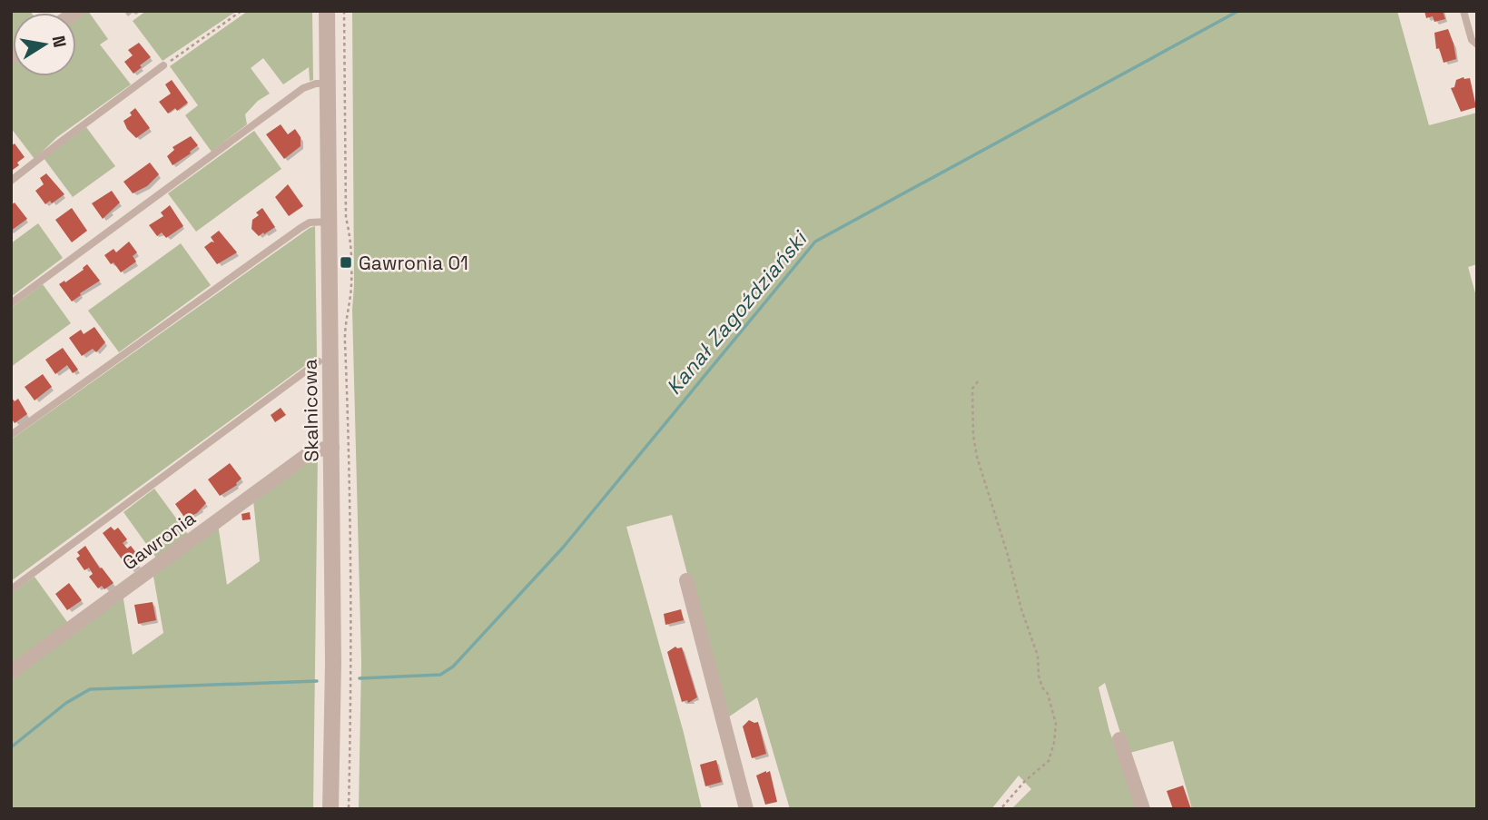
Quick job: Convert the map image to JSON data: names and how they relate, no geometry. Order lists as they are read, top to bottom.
{
  "streets": {
    "street": ["Skalnicowa", "Gawronia"]
  },
  "crossings": [
    ["Skalnicowa", "Gawronia"]
  ],
  "water": ["Kanał Zagoździański"],
  "places": {
    "transit": ["Gawronia 01"]
  },
  "north": "right"
}
